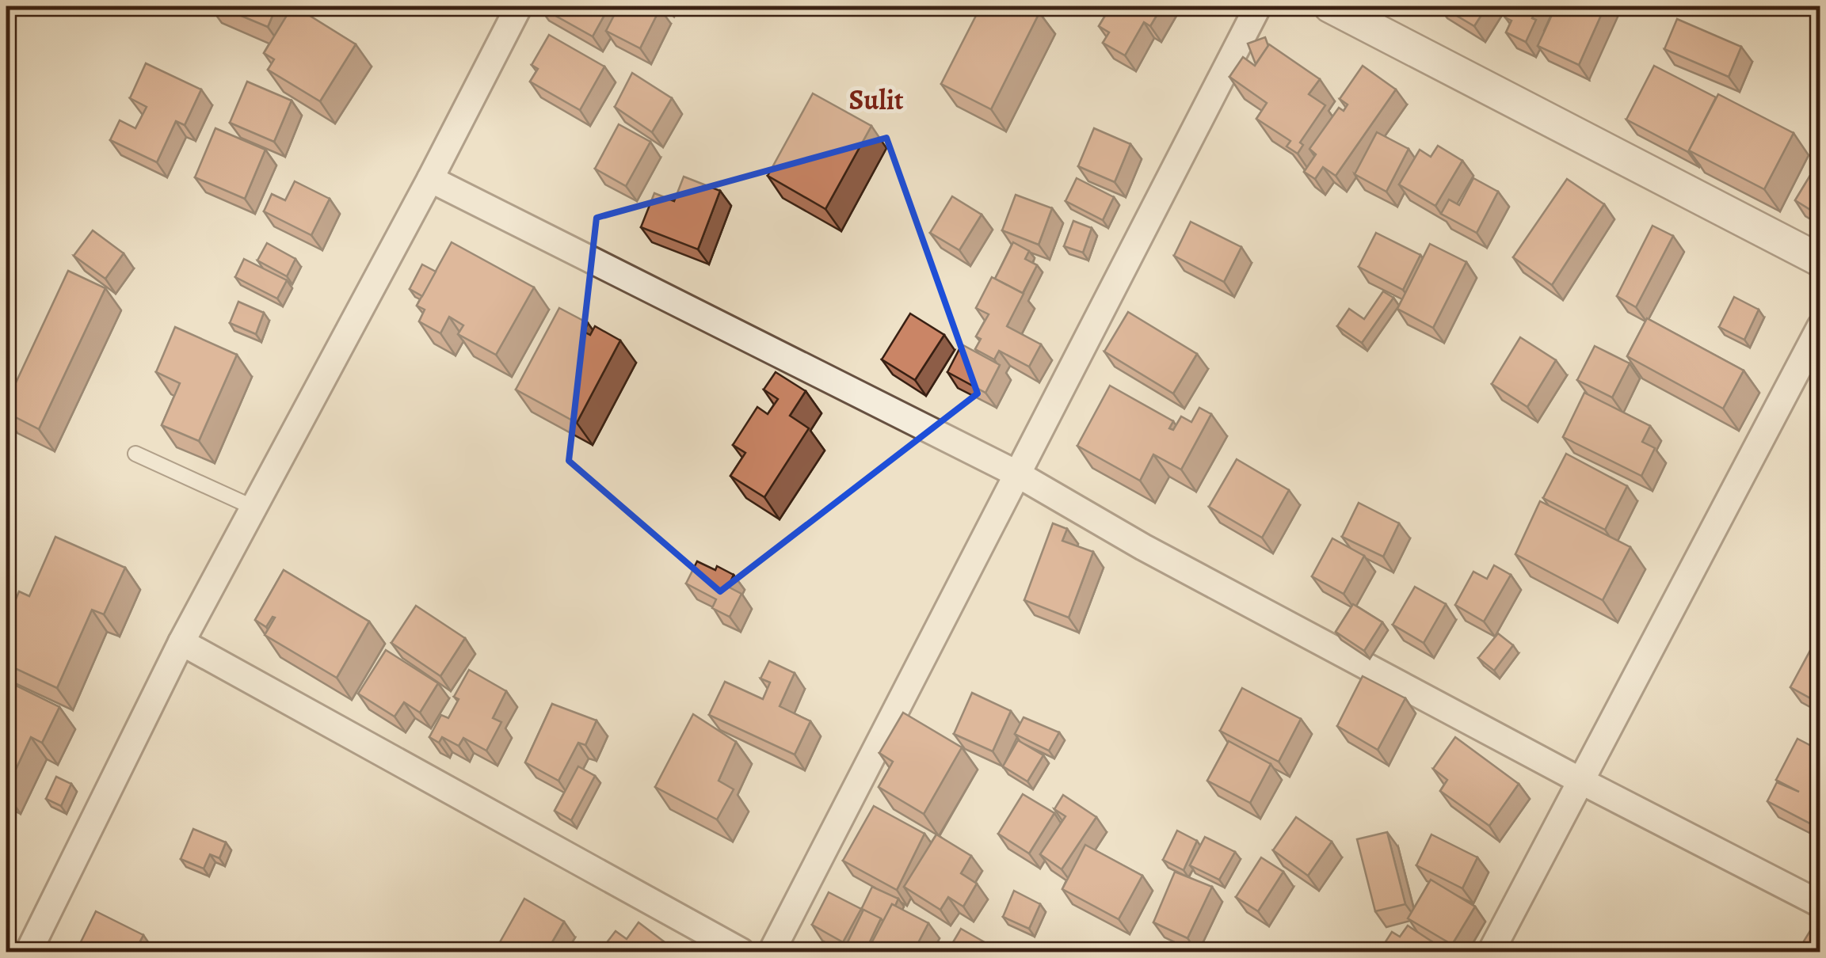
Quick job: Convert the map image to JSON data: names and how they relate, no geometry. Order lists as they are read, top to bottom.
{
  "districts": ["Sulit"]
}
